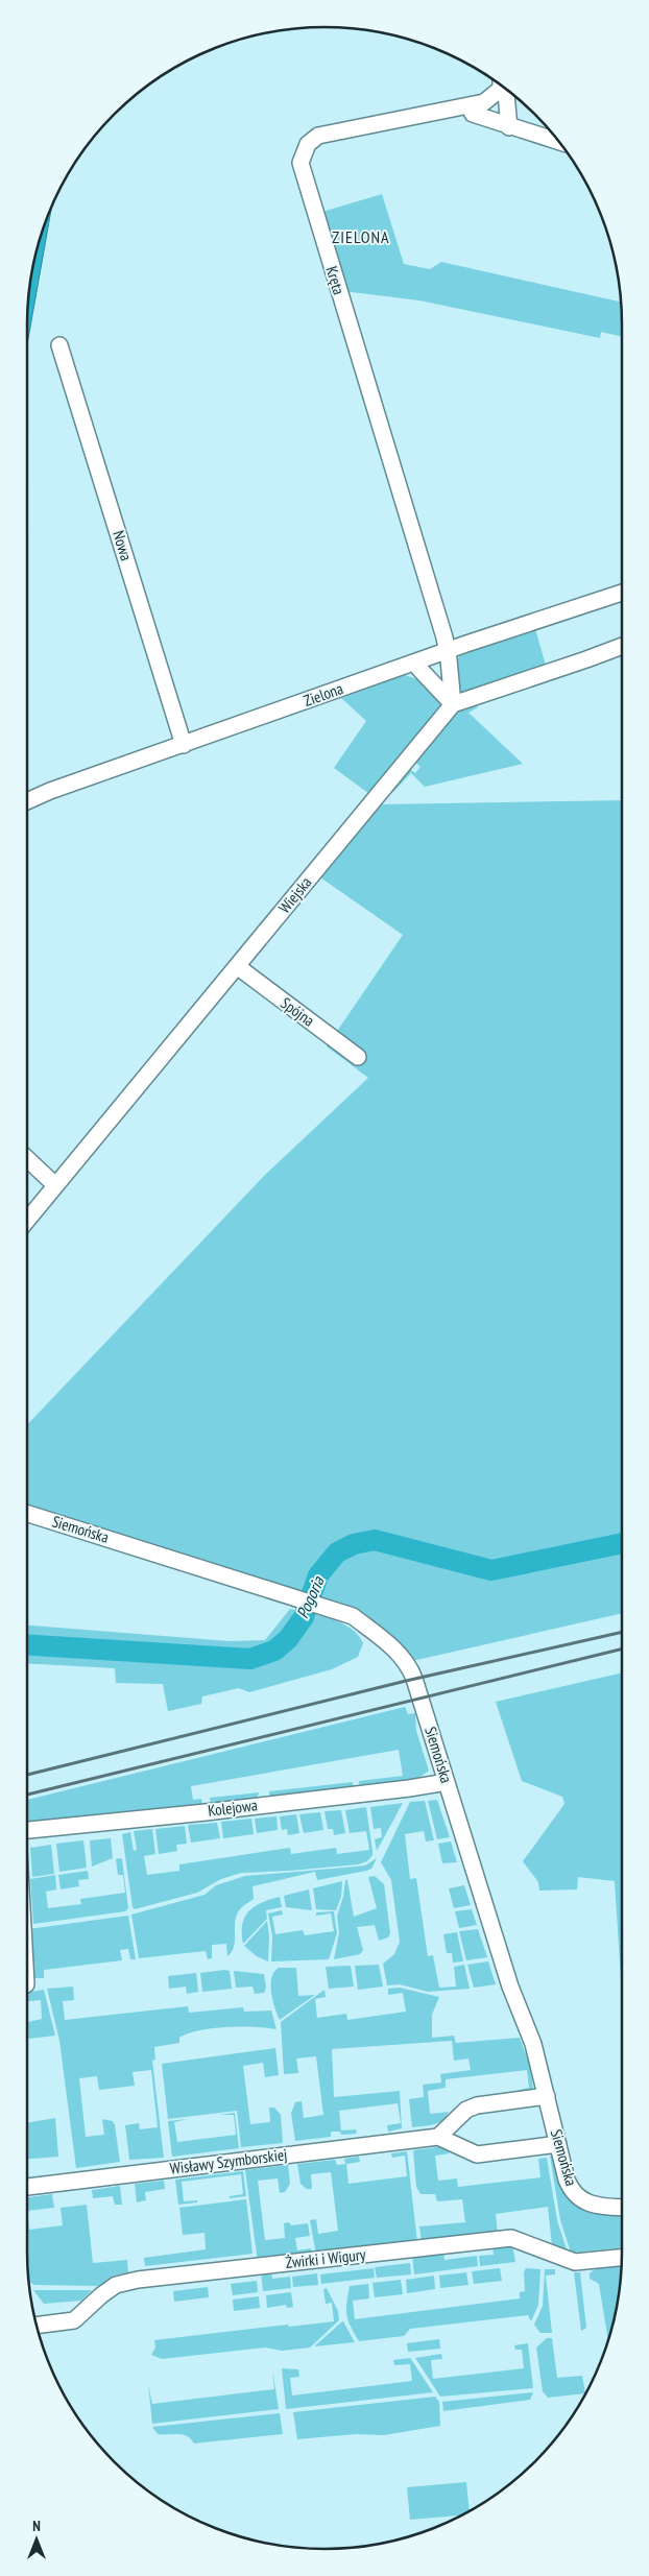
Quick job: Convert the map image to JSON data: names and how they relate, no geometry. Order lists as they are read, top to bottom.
{
  "streets": {
    "street": [
      "Kręta",
      "Nowa",
      "Zielona",
      "Wiejska",
      "Spójna",
      "Siemońska",
      "Kolejowa",
      "Wisławy Szymborskiej",
      "Żwirki i Wigury"
    ]
  },
  "crossings": [
    ["Kręta", "Zielona"],
    ["Kręta", "Wiejska"],
    ["Nowa", "Zielona"],
    ["Wiejska", "Spójna"],
    ["Siemońska", "Kolejowa"]
  ],
  "districts": ["ZIELONA"],
  "water": ["Pogoria"],
  "north": "top"
}
